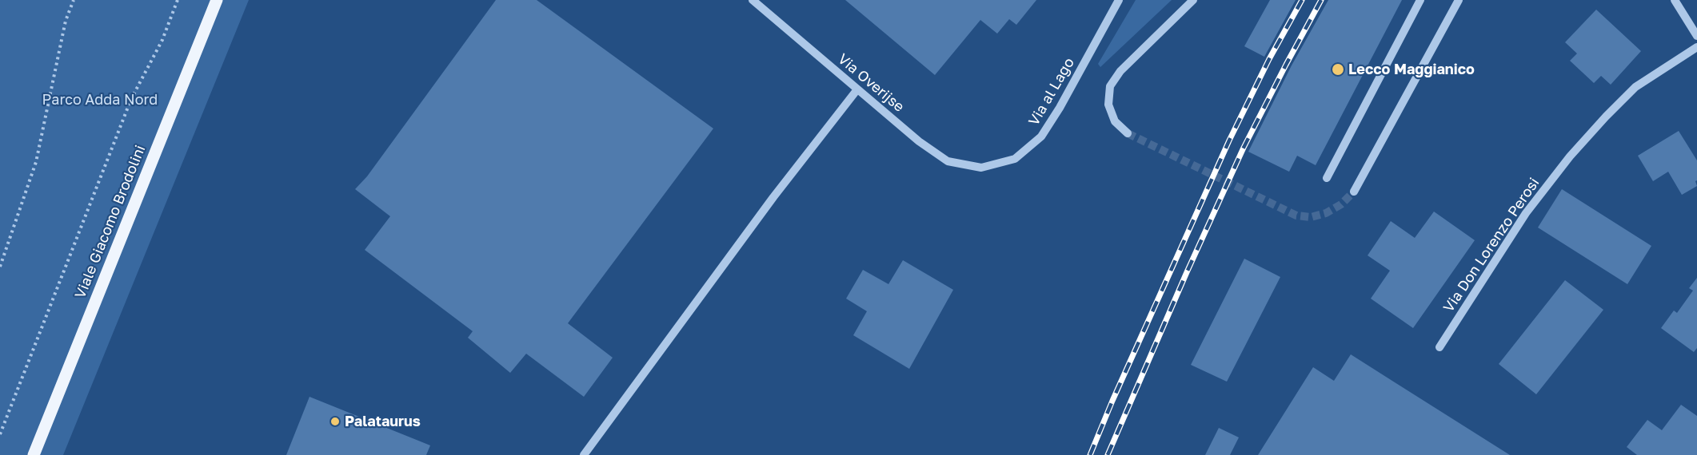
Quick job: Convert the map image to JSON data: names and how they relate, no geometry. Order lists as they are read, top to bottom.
{
  "streets": {
    "main road": ["Viale Giacomo Brodolini"],
    "street": ["Via Overijse", "Via al Lago", "Via Don Lorenzo Perosi"]
  },
  "crossings": [
    ["Via Overijse", "Via al Lago"]
  ],
  "parks": ["Parco Adda Nord"],
  "places": ["Lecco Maggianico", "Palataurus"]
}
